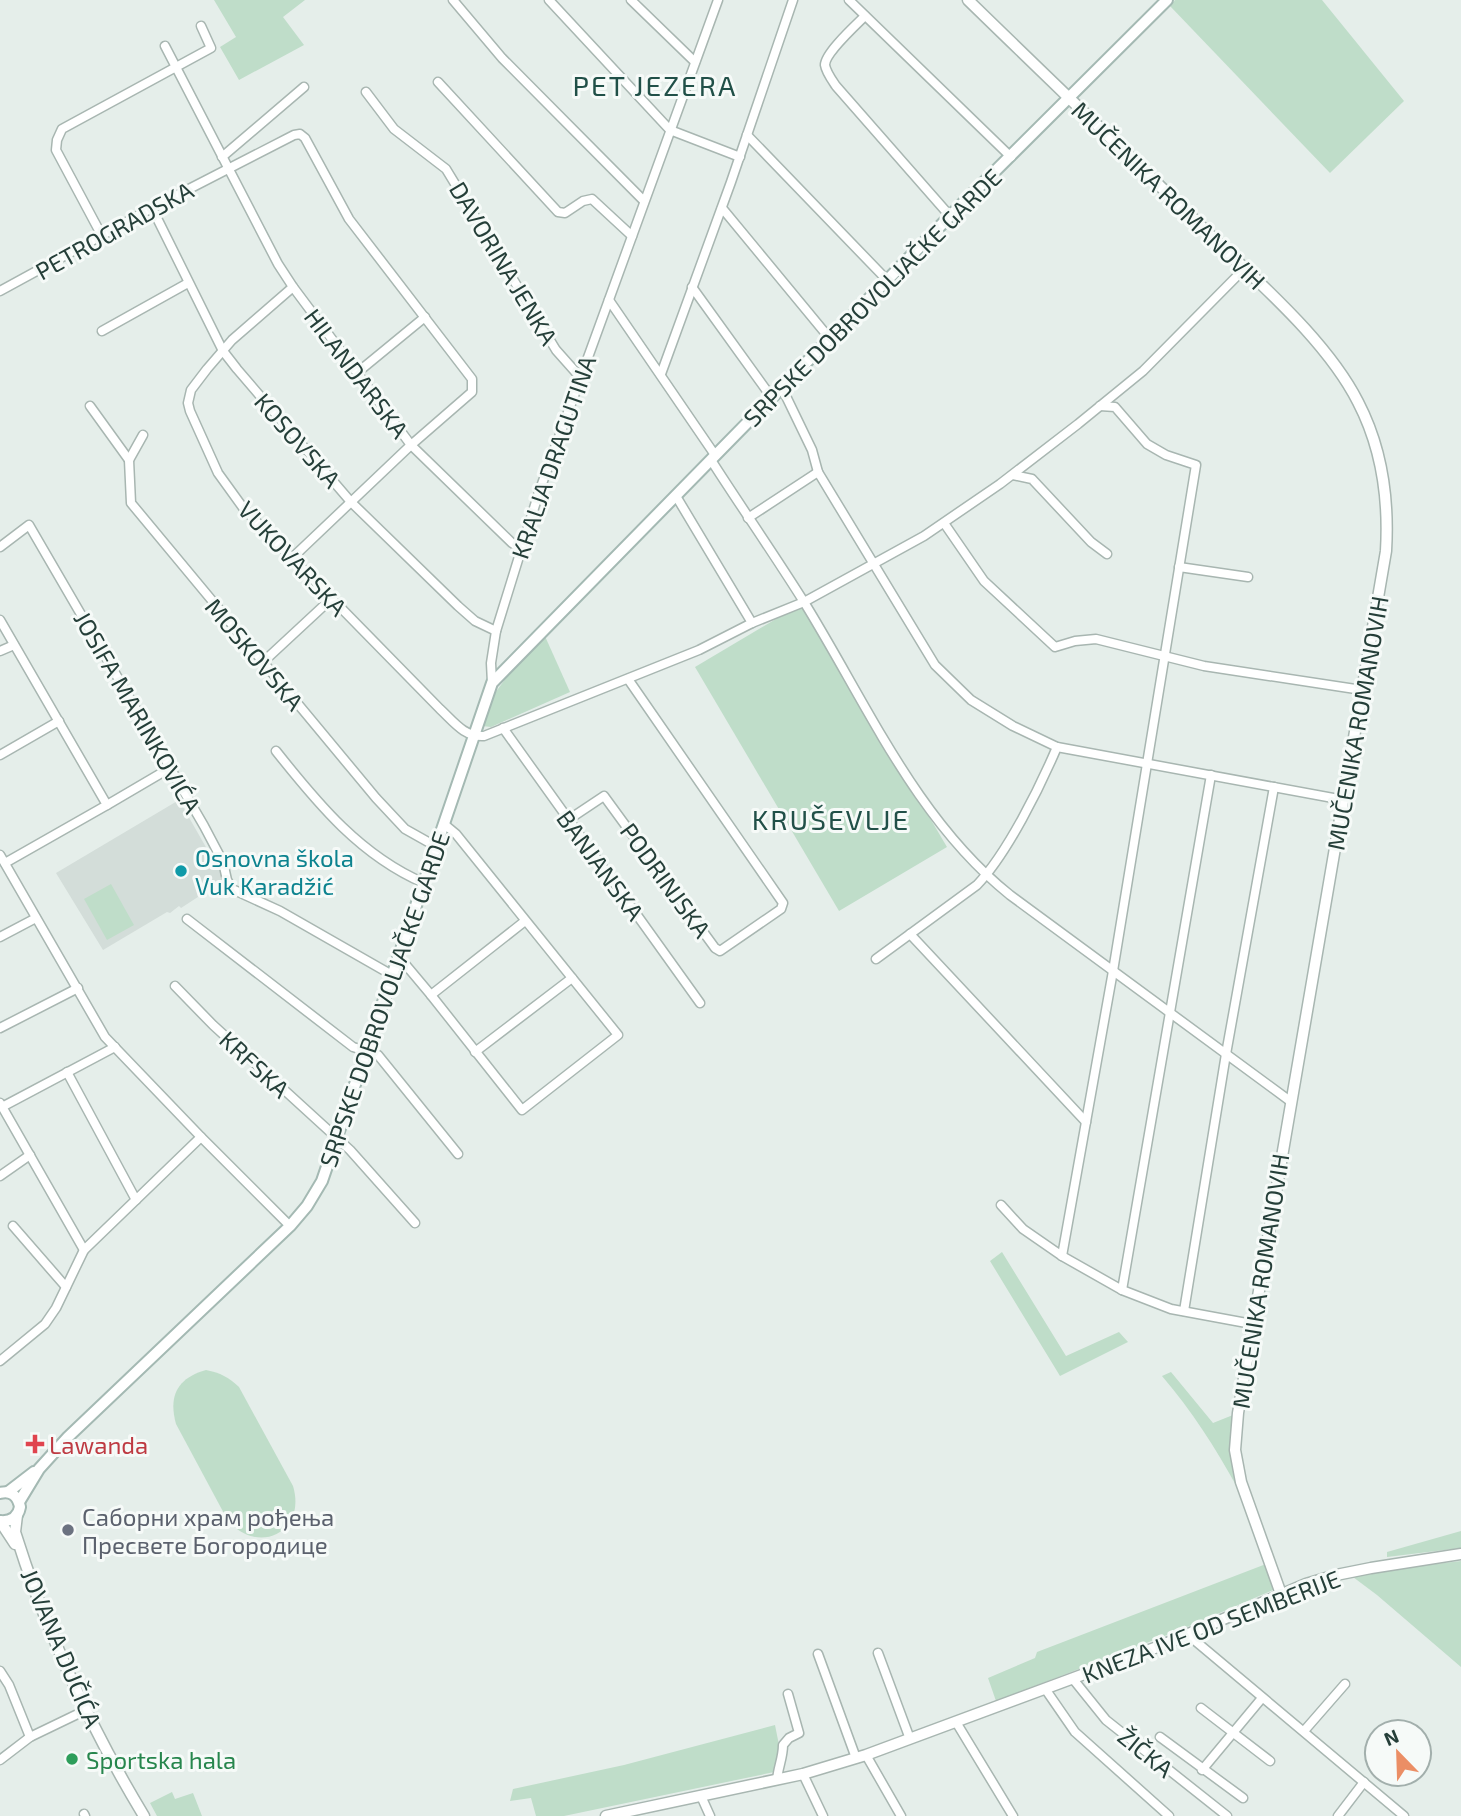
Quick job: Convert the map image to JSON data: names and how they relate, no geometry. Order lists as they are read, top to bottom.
{
  "streets": {
    "main road": ["SRPSKE DOBROVOLJAČKE GARDE"],
    "street": [
      "MUČENIKA ROMANOVIH",
      "PETROGRADSKA",
      "DAVORINA JENKA",
      "HILANDARSKA",
      "KOSOVSKA",
      "KRALJA DRAGUTINA",
      "VUKOVARSKA",
      "MOSKOVSKA",
      "JOSIFA MARINKOVIĆA",
      "BANJANSKA",
      "PODRINJSKA",
      "KRFSKA",
      "KNEZA IVE OD SEMBERIJE",
      "JOVANA DUČIĆA",
      "ŽIČKA"
    ]
  },
  "crossings": [
    ["MUČENIKA ROMANOVIH", "SRPSKE DOBROVOLJAČKE GARDE"],
    ["MUČENIKA ROMANOVIH", "KNEZA IVE OD SEMBERIJE"],
    ["PETROGRADSKA", "HILANDARSKA"],
    ["PETROGRADSKA", "KOSOVSKA"],
    ["DAVORINA JENKA", "KRALJA DRAGUTINA"],
    ["SRPSKE DOBROVOLJAČKE GARDE", "KRALJA DRAGUTINA"],
    ["SRPSKE DOBROVOLJAČKE GARDE", "VUKOVARSKA"],
    ["SRPSKE DOBROVOLJAČKE GARDE", "MOSKOVSKA"],
    ["SRPSKE DOBROVOLJAČKE GARDE", "JOSIFA MARINKOVIĆA"],
    ["SRPSKE DOBROVOLJAČKE GARDE", "KRFSKA"],
    ["HILANDARSKA", "KRALJA DRAGUTINA"],
    ["HILANDARSKA", "VUKOVARSKA"],
    ["KOSOVSKA", "KRALJA DRAGUTINA"],
    ["KOSOVSKA", "VUKOVARSKA"],
    ["BANJANSKA", "PODRINJSKA"],
    ["KNEZA IVE OD SEMBERIJE", "ŽIČKA"]
  ],
  "districts": ["PET JEZERA", "KRUŠEVLJE"],
  "places": {
    "other": ["Osnovna škola Vuk Karadžić", "Саборни храм рођења Пресвете Богородице", "Sportska hala"],
    "health": ["Lawanda"]
  },
  "north": "top left"
}
